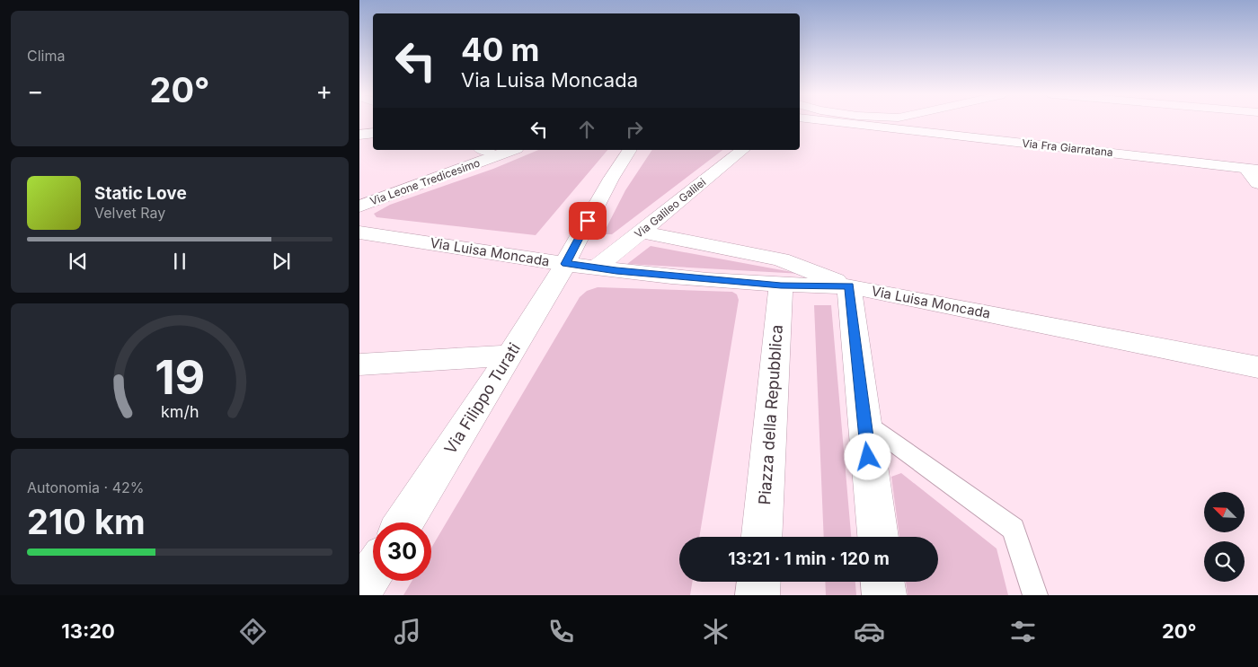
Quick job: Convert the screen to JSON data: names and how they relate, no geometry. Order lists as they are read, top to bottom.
{
  "streets": {
    "street": [
      "Via Fra Giarratana",
      "Via Leone Tredicesimo",
      "Via Galileo Galilei",
      "Via Luisa Moncada",
      "Via Filippo Turati",
      "Piazza della Repubblica"
    ]
  },
  "crossings": [
    ["Via Galileo Galilei", "Via Luisa Moncada"],
    ["Via Luisa Moncada", "Via Filippo Turati"],
    ["Via Luisa Moncada", "Piazza della Repubblica"]
  ],
  "north": "top left",
  "page": {
    "tile": [
      "Clima",
      ["Autonomia · 42%", "210 km"]
    ],
    "turn": ["40 m", "Via Luisa Moncada"],
    "heat": ["−", "20°", "+"],
    "song": ["Static Love", "Velvet Ray"],
    "limit": "30",
    "trip": "13:21 · 1 min · 120 m",
    "tabs": ["13:20", "20°"],
    "gauge": ["19", "km/h"]
  }
}
